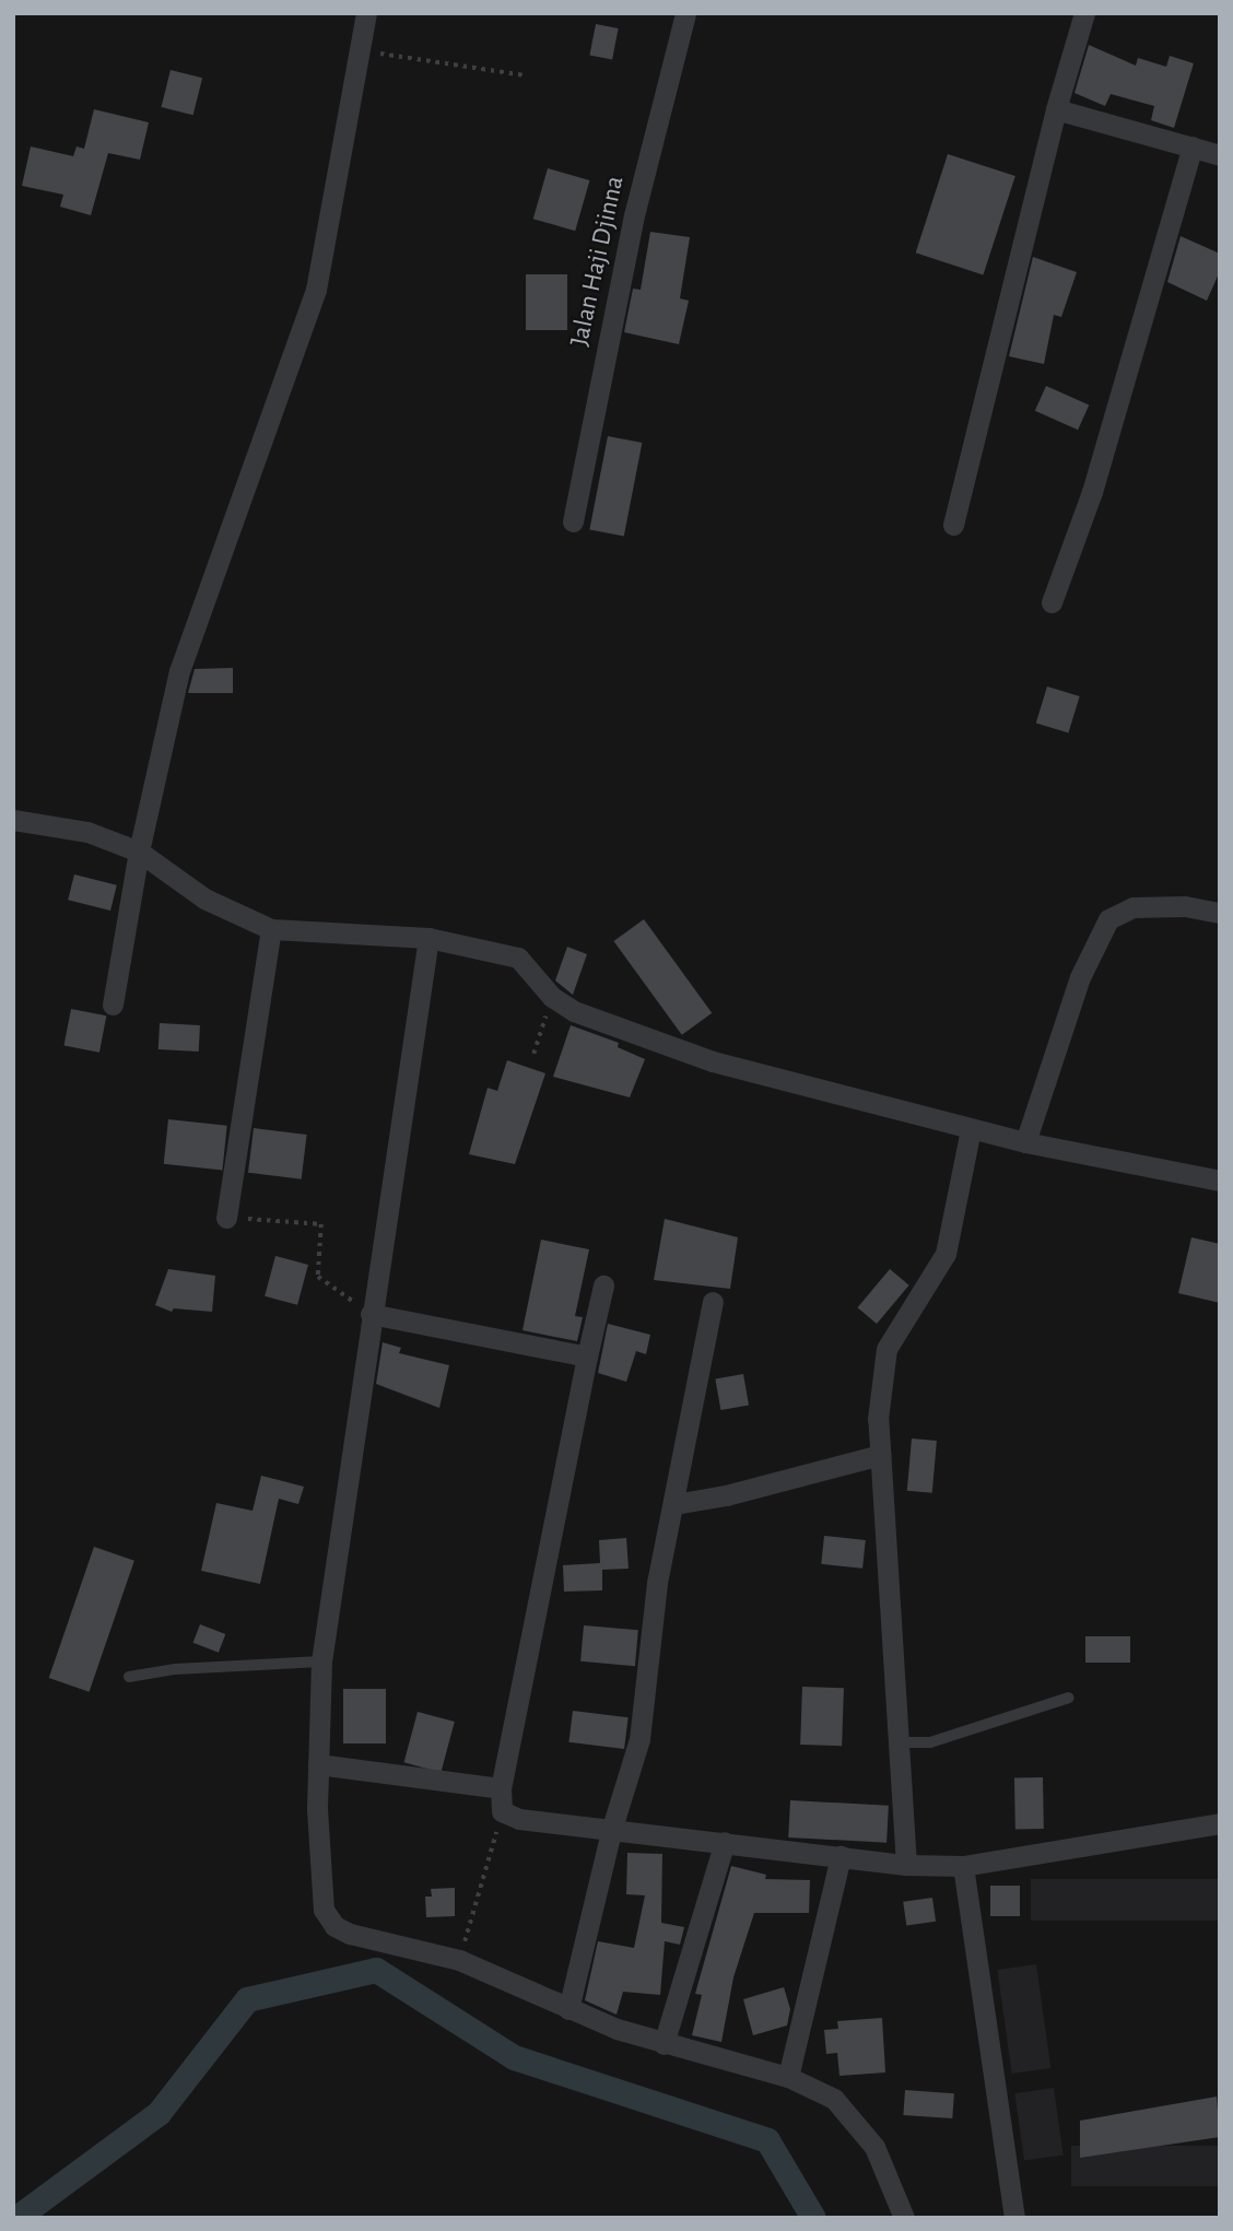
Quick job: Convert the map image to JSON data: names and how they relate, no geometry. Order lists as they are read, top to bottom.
{
  "streets": {
    "street": ["Jalan Haji Djinna"]
  }
}
